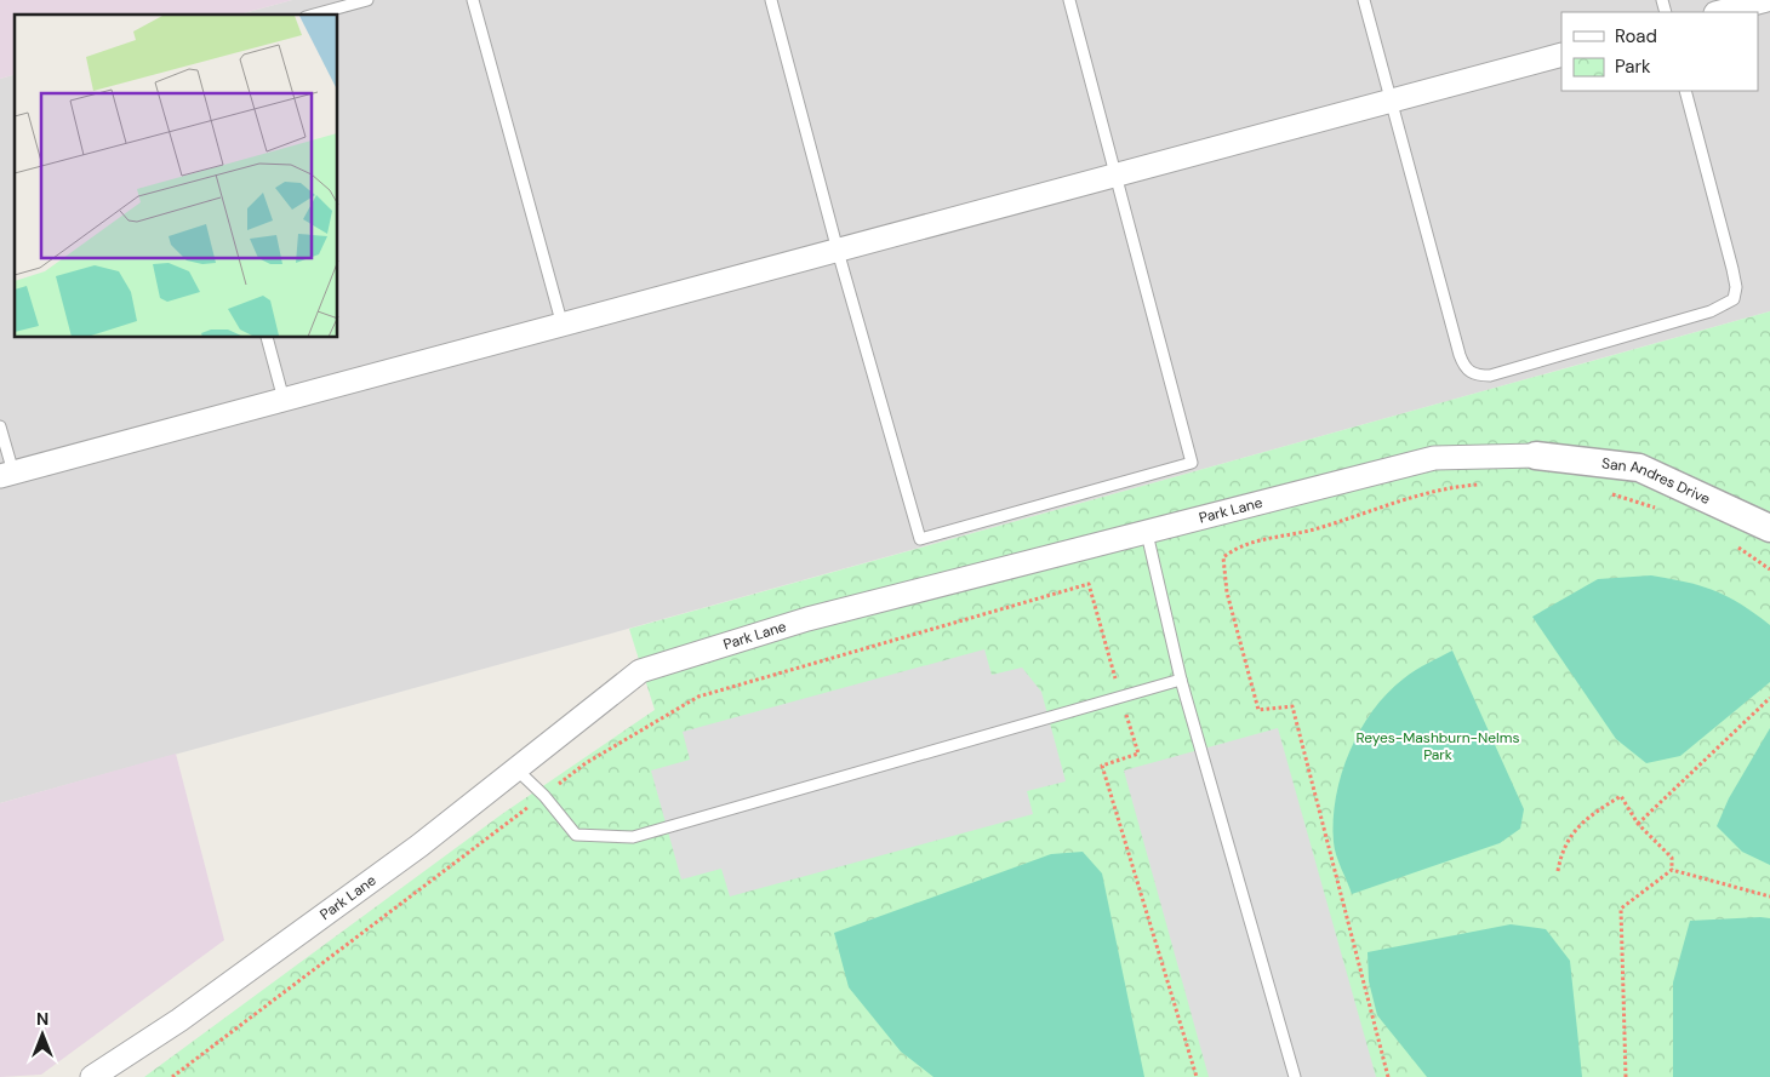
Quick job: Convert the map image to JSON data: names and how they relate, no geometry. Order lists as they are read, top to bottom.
{
  "streets": {
    "street": ["San Andres Drive", "Park Lane"]
  },
  "crossings": [
    ["San Andres Drive", "Park Lane"]
  ],
  "parks": ["Reyes-Mashburn-Nelms Park"],
  "legend": ["Road", "Park"],
  "north": "top"
}
